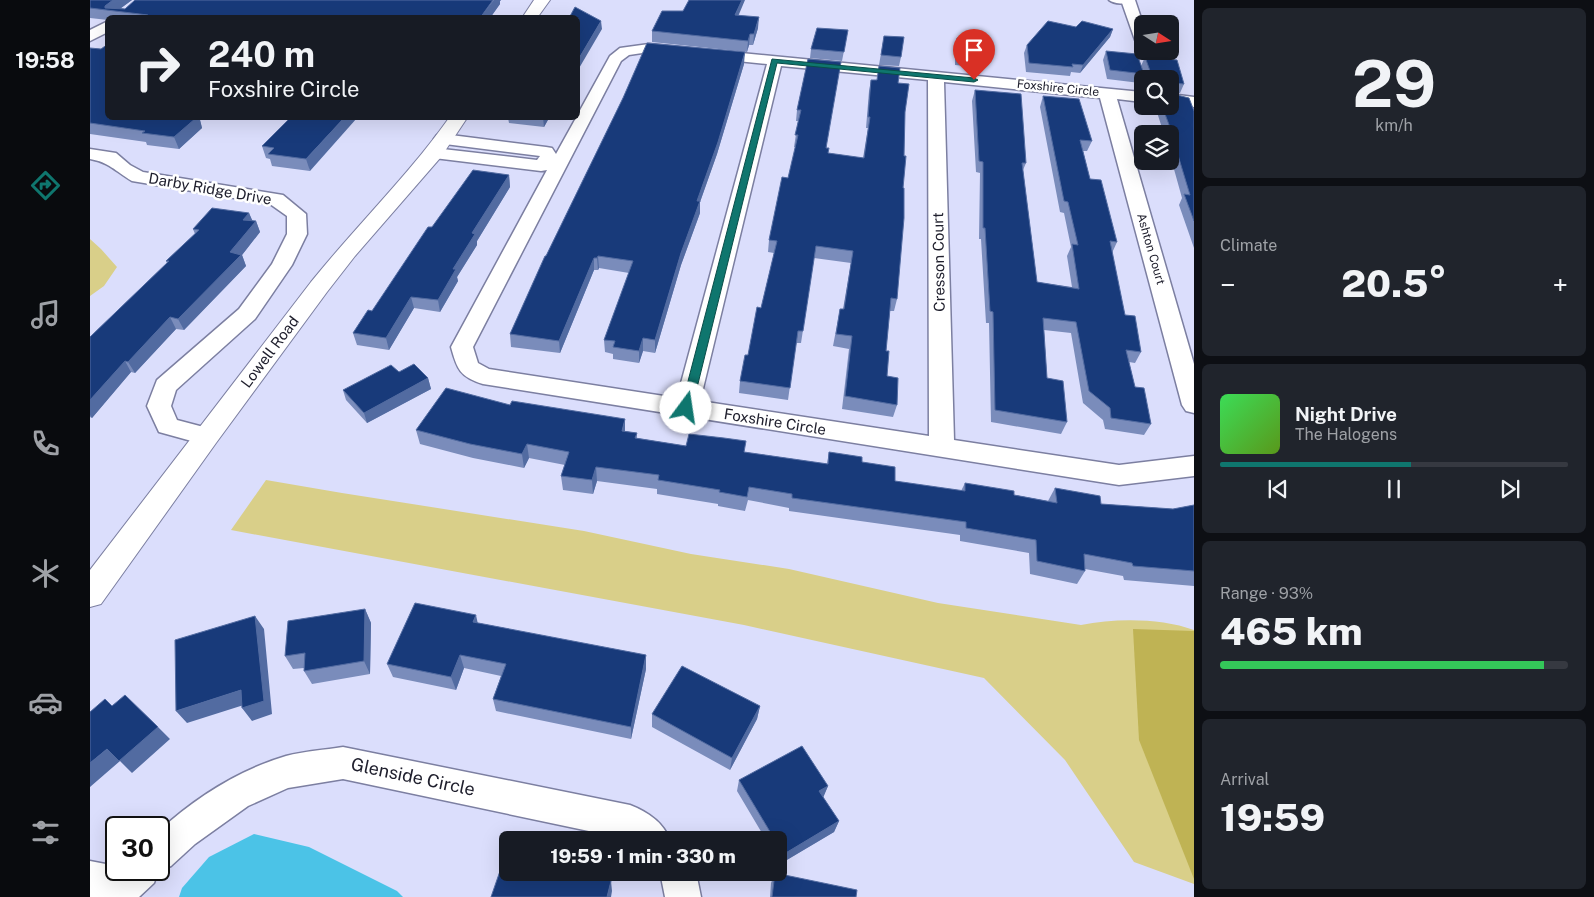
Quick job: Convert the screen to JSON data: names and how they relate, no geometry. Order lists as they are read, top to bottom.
{
  "streets": {
    "street": [
      "Foxshire Circle",
      "Darby Ridge Drive",
      "Ashton Court",
      "Cresson Court",
      "Lowell Road",
      "Glenside Circle"
    ]
  },
  "crossings": [
    ["Foxshire Circle", "Ashton Court"],
    ["Foxshire Circle", "Cresson Court"],
    ["Darby Ridge Drive", "Lowell Road"]
  ],
  "north": "right",
  "page": {
    "tabs": "19:58",
    "tile": [
      ["29", "km/h"],
      "Climate",
      ["Range · 93%", "465 km"],
      ["Arrival", "19:59"]
    ],
    "turn": ["240 m", "Foxshire Circle"],
    "heat": ["−", "20.5°", "+"],
    "song": ["Night Drive", "The Halogens"],
    "limit": "30",
    "trip": "19:59 · 1 min · 330 m"
  }
}
